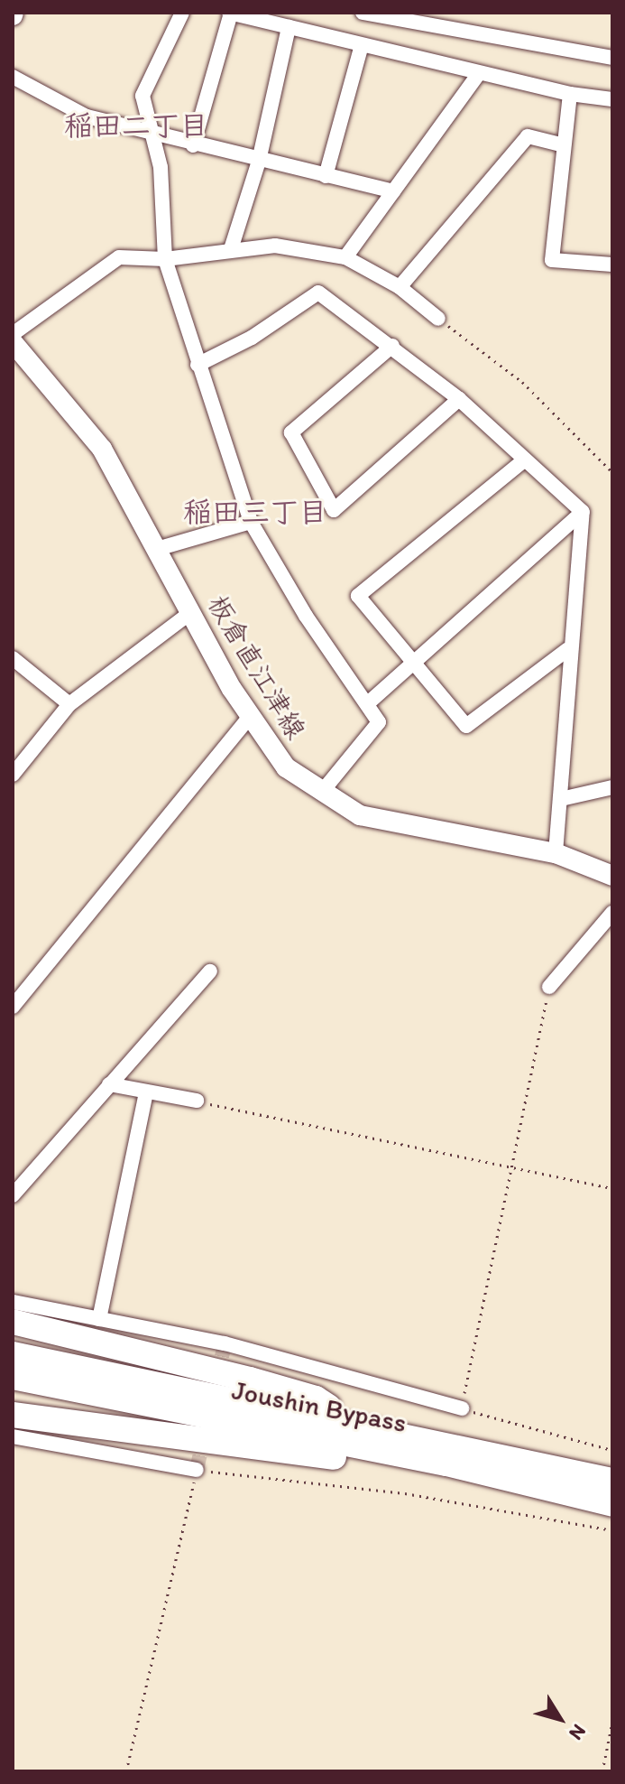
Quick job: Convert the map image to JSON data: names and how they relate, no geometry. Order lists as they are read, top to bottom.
{
  "streets": {
    "highway": ["Joushin Bypass"],
    "main road": ["板倉直江津線"]
  },
  "districts": ["稲田二丁目", "稲田三丁目"],
  "north": "bottom right"
}
